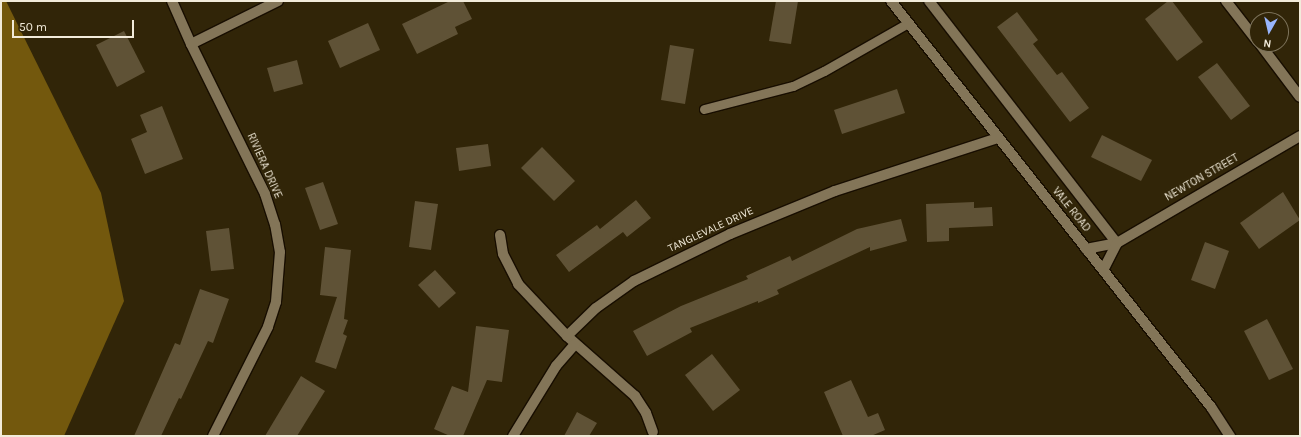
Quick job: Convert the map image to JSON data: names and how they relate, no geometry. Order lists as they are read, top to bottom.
{
  "streets": {
    "street": [
      "RIVIERA DRIVE",
      "NEWTON STREET",
      "VALE ROAD",
      "TANGLEVALE DRIVE"
    ]
  },
  "crossings": [
    ["NEWTON STREET", "VALE ROAD"],
    ["VALE ROAD", "TANGLEVALE DRIVE"]
  ],
  "scale_bar": "50 m",
  "north": "bottom"
}
